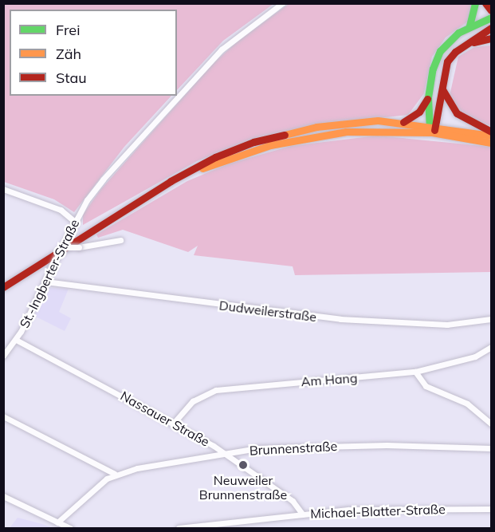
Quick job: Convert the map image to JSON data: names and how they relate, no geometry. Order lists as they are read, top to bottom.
{
  "streets": {
    "street": [
      "St.-Ingberter-Straße",
      "Dudweilerstraße",
      "Am Hang",
      "Nassauer Straße",
      "Brunnenstraße",
      "Michael-Blatter-Straße"
    ]
  },
  "crossings": [
    ["St.-Ingberter-Straße", "Dudweilerstraße"],
    ["St.-Ingberter-Straße", "Nassauer Straße"],
    ["Am Hang", "Nassauer Straße"],
    ["Nassauer Straße", "Brunnenstraße"],
    ["Nassauer Straße", "Michael-Blatter-Straße"]
  ],
  "places": ["Neuweiler Brunnenstraße"],
  "legend": ["Frei", "Zäh", "Stau"]
}
